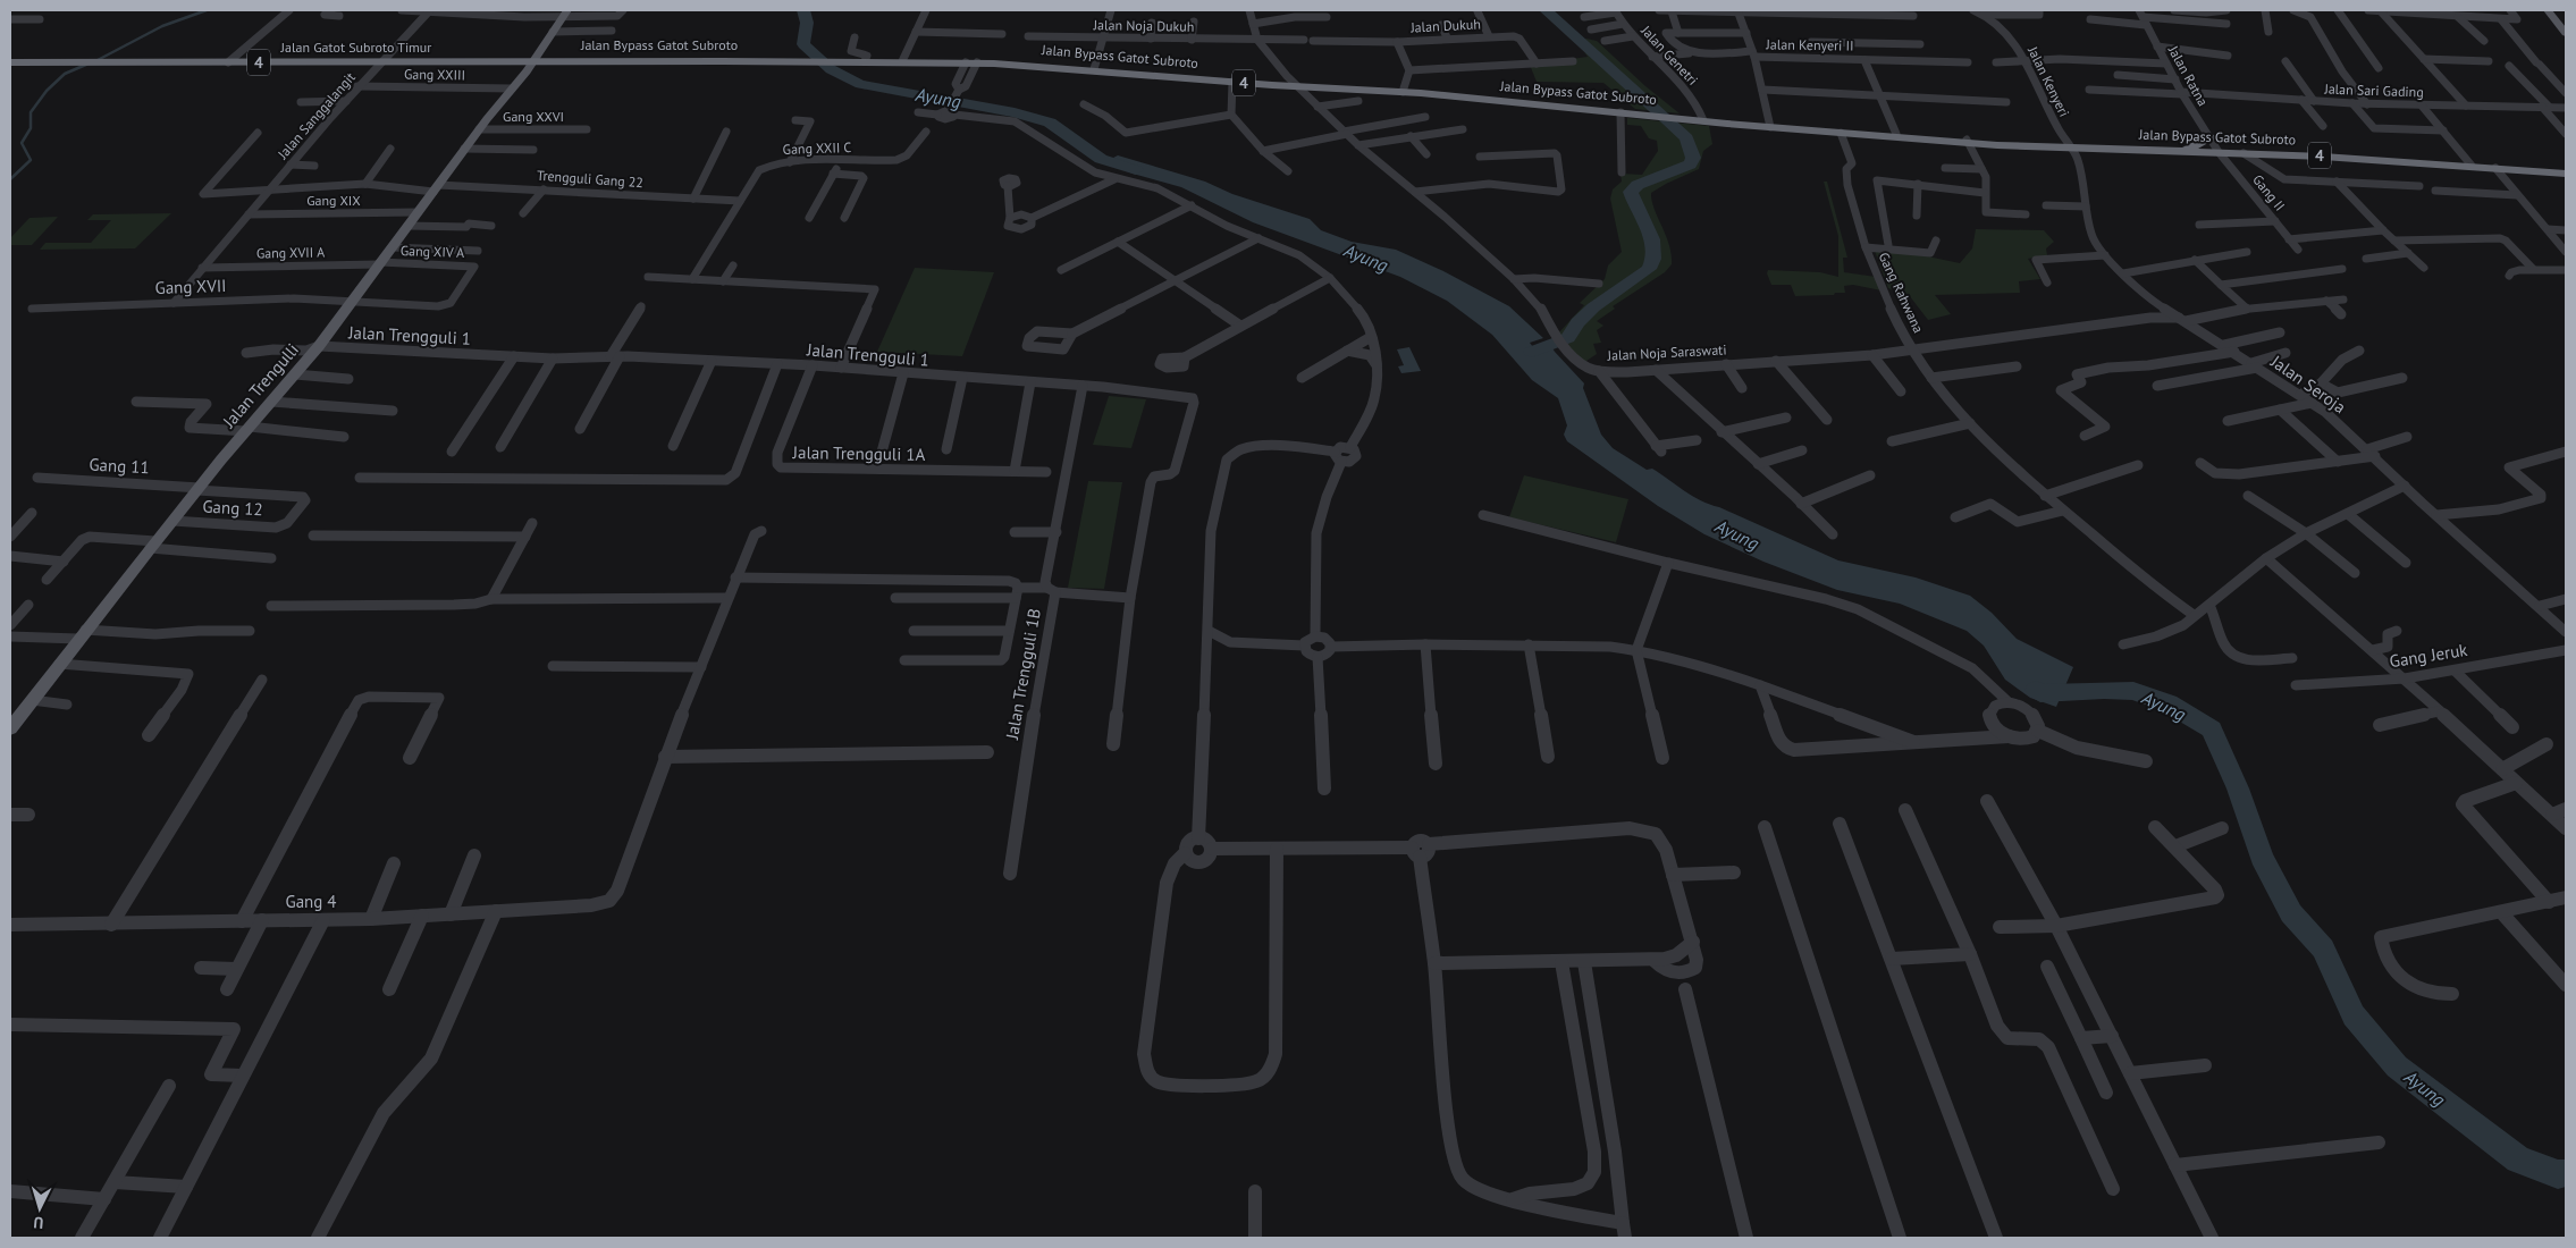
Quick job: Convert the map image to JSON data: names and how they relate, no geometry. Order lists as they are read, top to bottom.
{
  "streets": {
    "highway": ["Jalan Bypass Gatot Subroto", "Jalan Gatot Subroto Timur", "4"],
    "main road": ["Jalan Trengulli"],
    "street": [
      "Jalan Noja Dukuh",
      "Jalan Dukuh",
      "Jalan Kenyeri II",
      "Jalan Genetri",
      "Gang XXIII",
      "Jalan Ratna",
      "Jalan Kenyeri",
      "Jalan Sari Gading",
      "Jalan Sanggalangit",
      "Gang XXVI",
      "Gang XXII C",
      "Trengguli Gang 22",
      "Gang II",
      "Gang XIX",
      "Gang XIV A",
      "Gang XVII A",
      "Gang XVII",
      "Gang Rahwana",
      "Jalan Trengguli 1",
      "Jalan Noja Saraswati",
      "Jalan Seroja",
      "Jalan Trengguli 1A",
      "Gang 11",
      "Gang 12",
      "Gang Jeruk",
      "Jalan Trengguli 1B",
      "Gang 4"
    ]
  },
  "crossings": [
    ["Jalan Noja Dukuh", "Jalan Noja Saraswati"],
    ["Jalan Bypass Gatot Subroto", "Jalan Kenyeri II"],
    ["Jalan Bypass Gatot Subroto", "Jalan Gatot Subroto Timur"],
    ["Jalan Bypass Gatot Subroto", "Jalan Genetri"],
    ["Jalan Bypass Gatot Subroto", "Jalan Ratna"],
    ["Jalan Bypass Gatot Subroto", "Jalan Kenyeri"],
    ["Jalan Bypass Gatot Subroto", "Gang II"],
    ["Jalan Bypass Gatot Subroto", "Gang Rahwana"],
    ["Jalan Bypass Gatot Subroto", "Jalan Noja Saraswati"],
    ["Jalan Bypass Gatot Subroto", "Jalan Seroja"],
    ["Jalan Bypass Gatot Subroto", "Jalan Trengulli"],
    ["Jalan Kenyeri II", "Jalan Genetri"],
    ["Jalan Gatot Subroto Timur", "Jalan Sanggalangit"],
    ["Jalan Gatot Subroto Timur", "Jalan Trengulli"],
    ["Gang XXIII", "Jalan Sanggalangit"],
    ["Gang XXIII", "Jalan Trengulli"],
    ["Jalan Ratna", "Jalan Sari Gading"],
    ["Jalan Ratna", "Gang II"],
    ["Jalan Kenyeri", "Jalan Seroja"],
    ["Jalan Sanggalangit", "Gang XIX"],
    ["Jalan Sanggalangit", "Gang XVII A"],
    ["Jalan Sanggalangit", "Gang XVII"],
    ["Gang XXVI", "Jalan Trengulli"],
    ["Gang XXII C", "Trengguli Gang 22"],
    ["Trengguli Gang 22", "Jalan Trengulli"],
    ["Gang XIX", "Jalan Trengulli"],
    ["Gang XIV A", "Gang XVII A"],
    ["Gang XIV A", "Gang XVII"],
    ["Gang XIV A", "Jalan Trengulli"],
    ["Gang XVII A", "Jalan Trengulli"],
    ["Gang XVII", "Jalan Trengulli"],
    ["Gang Rahwana", "Jalan Noja Saraswati"],
    ["Jalan Trengguli 1", "Jalan Trengulli"],
    ["Jalan Trengguli 1", "Jalan Trengguli 1A"],
    ["Jalan Trengguli 1", "Jalan Trengguli 1B"],
    ["Jalan Noja Saraswati", "Jalan Seroja"],
    ["Jalan Trengulli", "Gang 11"],
    ["Jalan Trengulli", "Gang 12"],
    ["Gang 11", "Gang 12"]
  ],
  "water": ["Ayung"],
  "north": "bottom"
}
